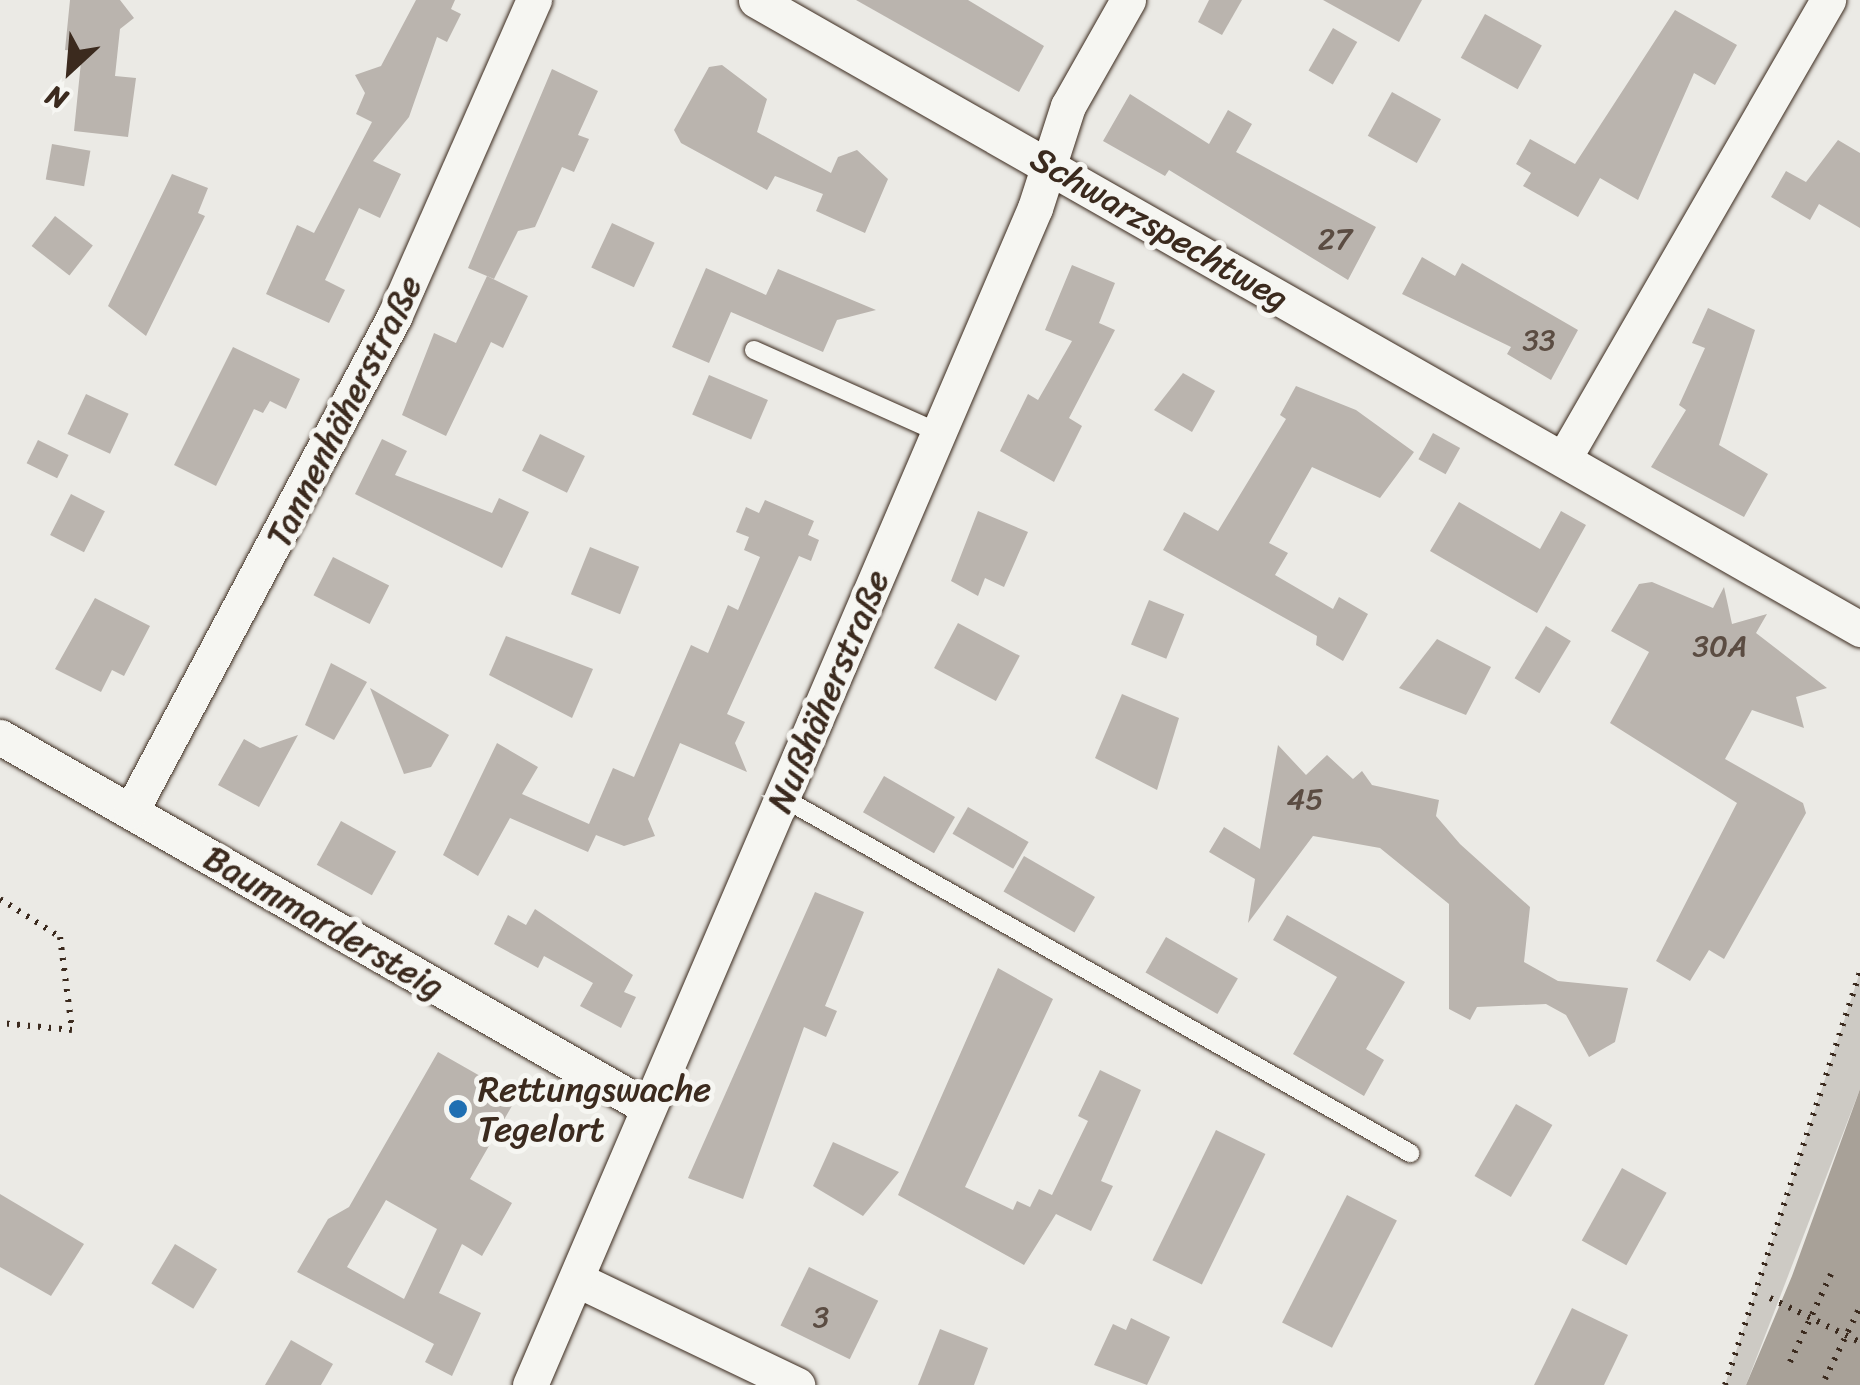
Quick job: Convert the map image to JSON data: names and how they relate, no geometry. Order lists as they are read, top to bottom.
{
  "streets": {
    "street": [
      "Schwarzspechtweg",
      "Tannenhäherstraße",
      "Nußhäherstraße",
      "Baummardersteig"
    ]
  },
  "crossings": [
    ["Schwarzspechtweg", "Nußhäherstraße"],
    ["Tannenhäherstraße", "Baummardersteig"],
    ["Nußhäherstraße", "Baummardersteig"]
  ],
  "places": ["Rettungswache Tegelort"],
  "house_numbers": [
    "27",
    "33",
    "30A",
    "45",
    "3"
  ],
  "north": "bottom left"
}
